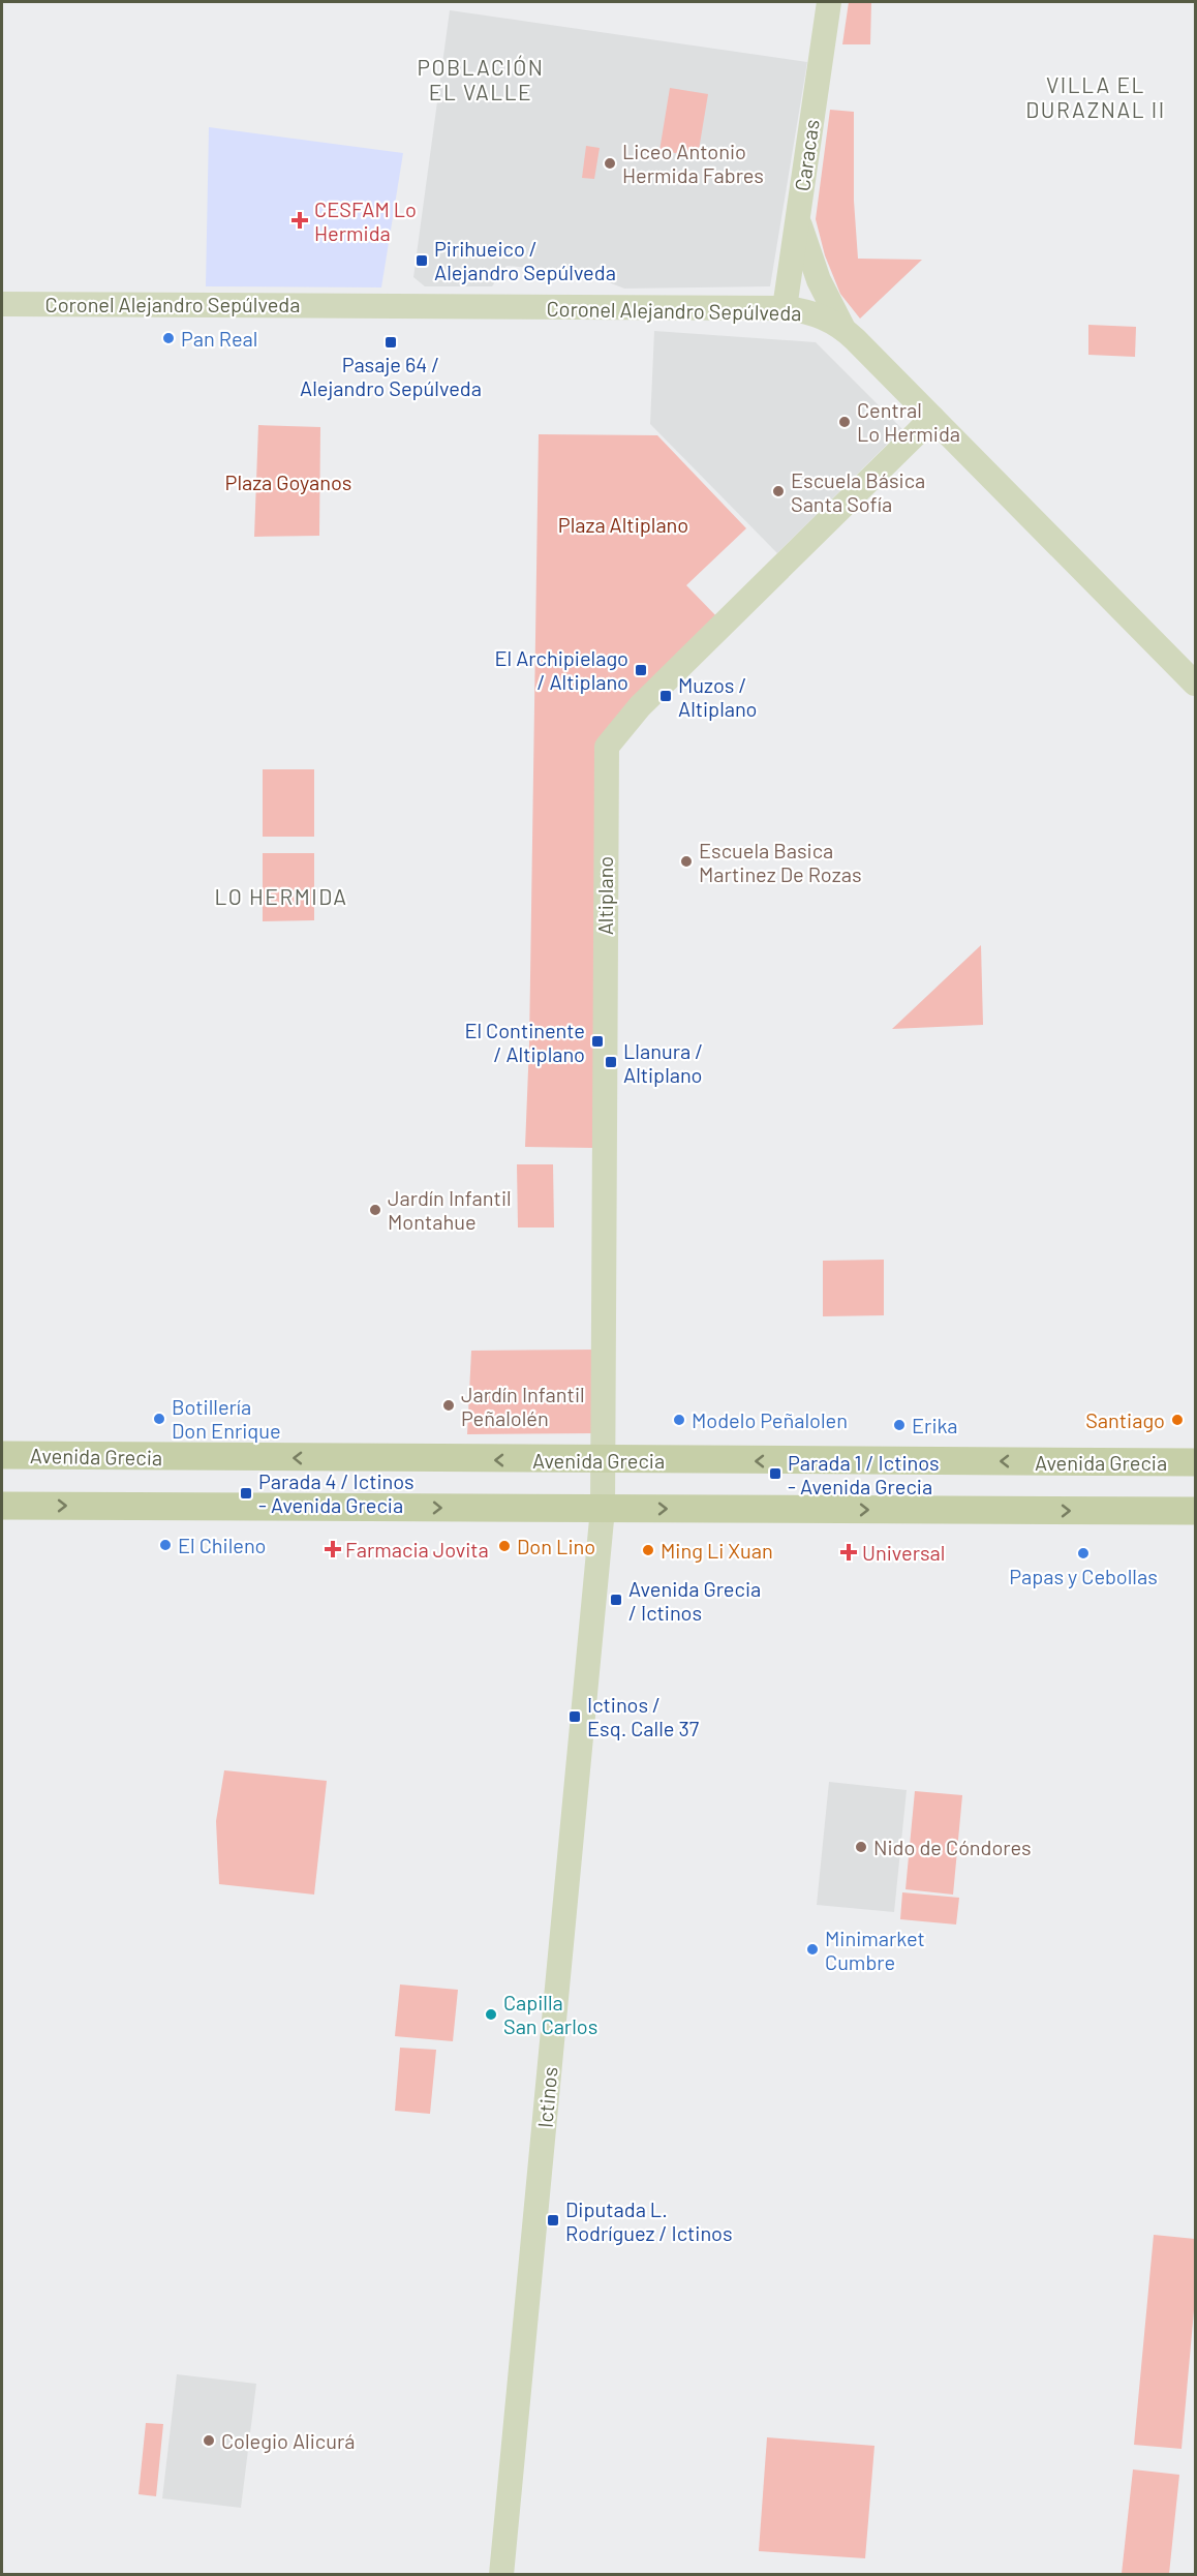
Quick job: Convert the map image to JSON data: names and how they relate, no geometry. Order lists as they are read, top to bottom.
{
  "streets": {
    "main road": ["Avenida Grecia"],
    "street": [
      "Caracas",
      "Coronel Alejandro Sepúlveda",
      "Altiplano",
      "Ictinos"
    ]
  },
  "crossings": [
    ["Caracas", "Coronel Alejandro Sepúlveda"],
    ["Coronel Alejandro Sepúlveda", "Altiplano"],
    ["Altiplano", "Avenida Grecia"],
    ["Altiplano", "Ictinos"]
  ],
  "districts": ["POBLACIÓN EL VALLE", "VILLA EL DURAZNAL II", "LO HERMIDA"],
  "parks": ["Plaza Goyanos", "Plaza Altiplano"],
  "places": {
    "other": [
      "Liceo Antonio Hermida Fabres",
      "Pan Real",
      "Central Lo Hermida",
      "Escuela Básica Santa Sofía",
      "Escuela Basica Martinez De Rozas",
      "Jardín Infantil Montahue",
      "Jardín Infantil Peñalolén",
      "Botillería Don Enrique",
      "Modelo Peñalolen",
      "Santiago",
      "Erika",
      "El Chileno",
      "Don Lino",
      "Ming Li Xuan",
      "Papas y Cebollas",
      "Nido de Cóndores",
      "Minimarket Cumbre",
      "Capilla San Carlos",
      "Colegio Alicurá"
    ],
    "health": ["CESFAM Lo Hermida", "Farmacia Jovita", "Universal"],
    "transit": [
      "Pirihueico / Alejandro Sepúlveda",
      "Pasaje 64 / Alejandro Sepúlveda",
      "El Archipielago / Altiplano",
      "Muzos / Altiplano",
      "El Continente / Altiplano",
      "Llanura / Altiplano",
      "Parada 1 / Ictinos - Avenida Grecia",
      "Parada 4 / Ictinos - Avenida Grecia",
      "Avenida Grecia / Ictinos",
      "Ictinos / Esq. Calle 37",
      "Diputada L. Rodríguez / Ictinos"
    ]
  }
}
